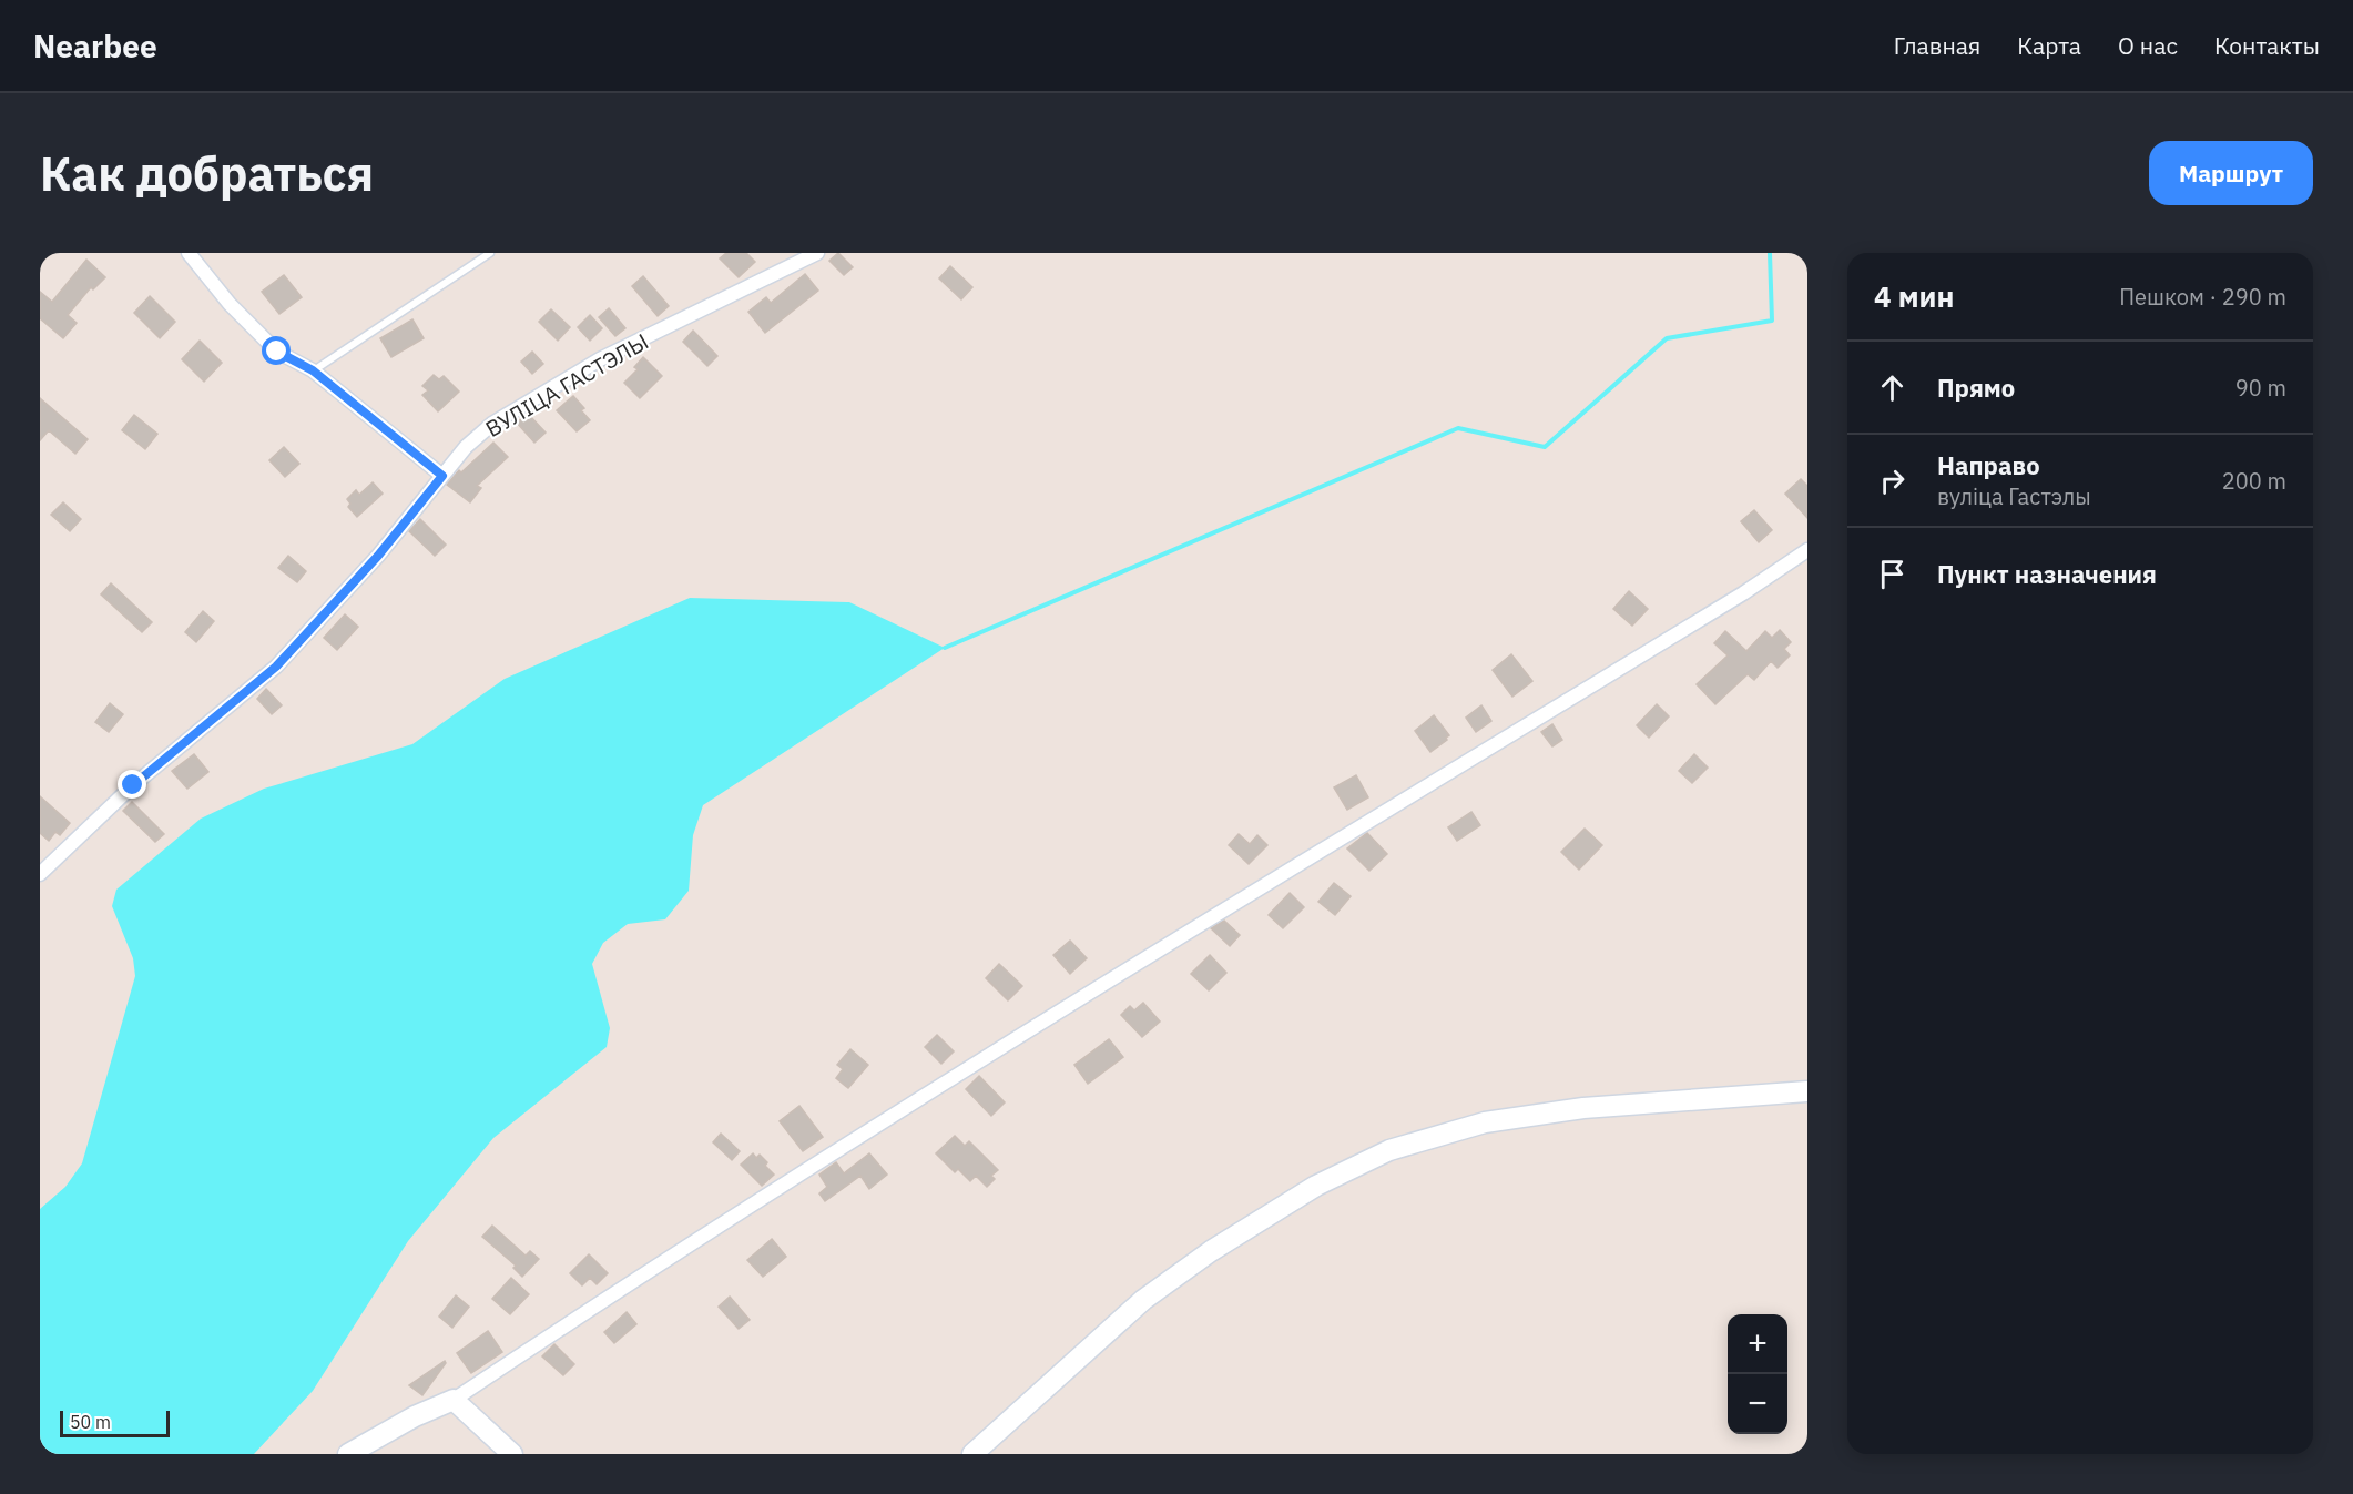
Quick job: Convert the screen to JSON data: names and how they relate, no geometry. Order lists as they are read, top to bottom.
{
  "streets": {
    "street": ["ВУЛІЦА ГАСТЭЛЫ"]
  },
  "scale_bar": "50 m",
  "page": {
    "header": "Nearbee",
    "nav": [
      "Главная",
      "Карта",
      "О нас",
      "Контакты"
    ],
    "buttons": "Маршрут",
    "title": "Как добраться",
    "heading": ["4 мин", "Пешком · 290 m"],
    "list": [
      ["Прямо", "90 m"],
      ["Направо", "вуліца Гастэлы", "200 m"],
      "Пункт назначения"
    ],
    "map_buttons": ["+", "−"],
    "scale": "50 m"
  }
}
